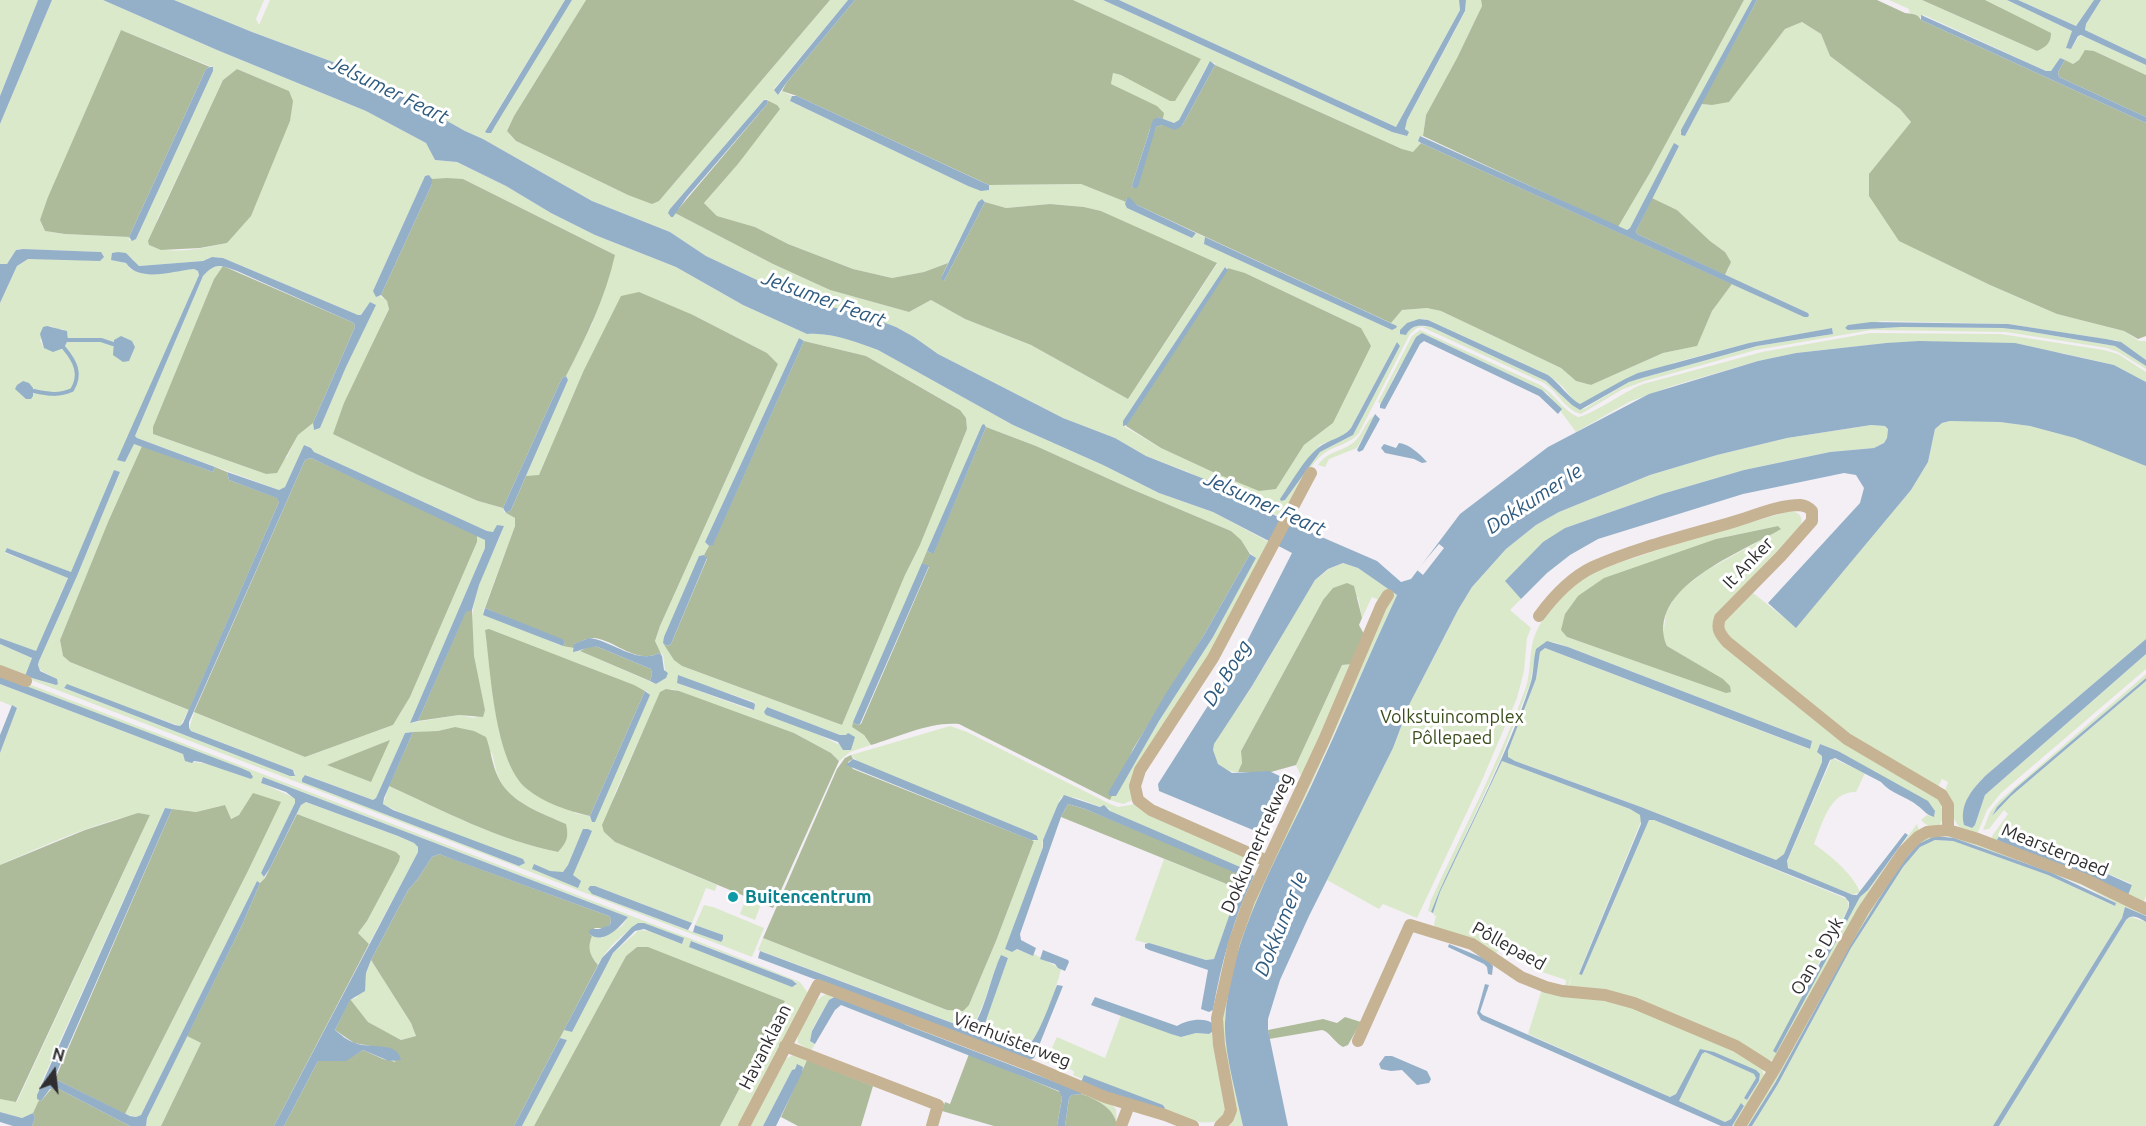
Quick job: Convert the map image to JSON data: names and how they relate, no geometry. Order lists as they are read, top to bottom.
{
  "streets": {
    "street": [
      "It Anker",
      "Dokkumertrekweg",
      "Mearsterpaed",
      "Pôllepaed",
      "Oan 'e Dyk",
      "Vierhuisterweg",
      "Havanklaan"
    ]
  },
  "crossings": [
    ["It Anker", "Mearsterpaed"],
    ["It Anker", "Oan 'e Dyk"],
    ["Mearsterpaed", "Oan 'e Dyk"],
    ["Pôllepaed", "Oan 'e Dyk"],
    ["Vierhuisterweg", "Havanklaan"]
  ],
  "water": ["Jelsumer Feart", "Dokkumer Ie", "De Boeg"],
  "parks": ["Volkstuincomplex Pôllepaed"],
  "places": ["Buitencentrum"],
  "north": "top"
}
